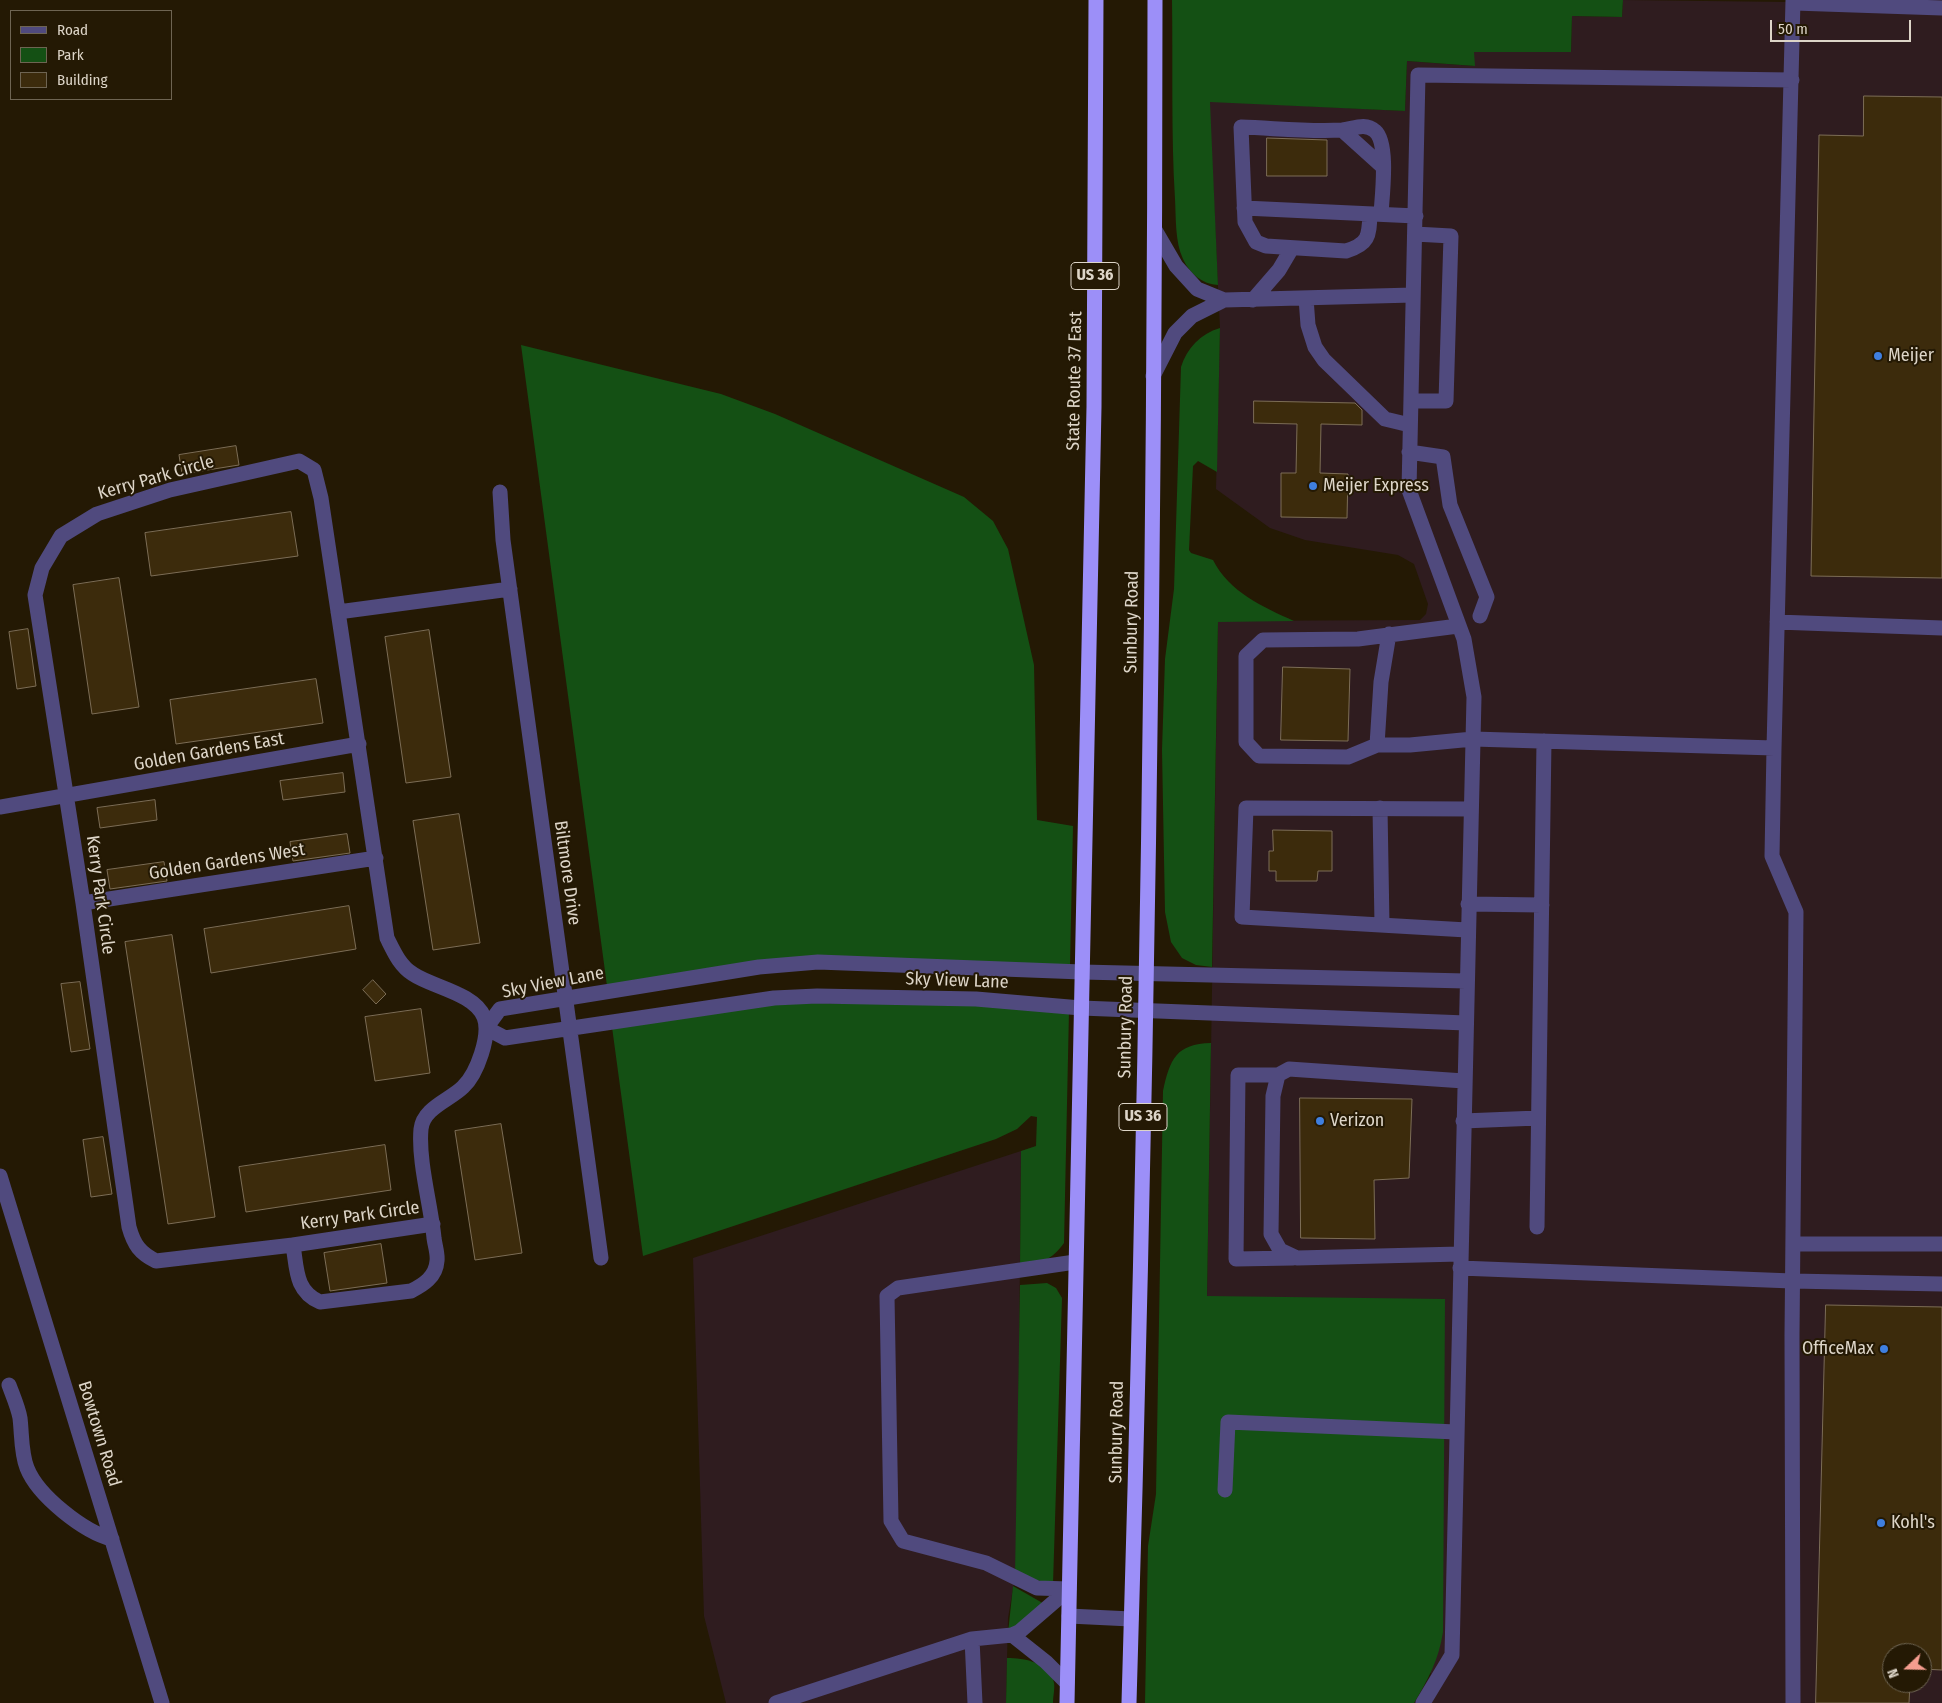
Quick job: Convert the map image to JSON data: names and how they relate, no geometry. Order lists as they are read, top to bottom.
{
  "streets": {
    "highway": ["US 36", "State Route 37 East", "Sunbury Road"],
    "street": [
      "Kerry Park Circle",
      "Golden Gardens East",
      "Golden Gardens West",
      "Biltmore Drive",
      "Sky View Lane",
      "Bowtown Road"
    ]
  },
  "crossings": [
    ["US 36", "State Route 37 East"],
    ["US 36", "Sunbury Road"],
    ["US 36", "Sky View Lane"],
    ["State Route 37 East", "Sky View Lane"],
    ["Kerry Park Circle", "Golden Gardens East"],
    ["Kerry Park Circle", "Golden Gardens West"],
    ["Kerry Park Circle", "Sky View Lane"],
    ["Sunbury Road", "Sky View Lane"],
    ["Biltmore Drive", "Sky View Lane"]
  ],
  "places": [
    "Meijer",
    "Meijer Express",
    "Verizon",
    "OfficeMax",
    "Kohl's"
  ],
  "legend": ["Road", "Park", "Building"],
  "scale_bar": "50 m",
  "north": "left"
}
